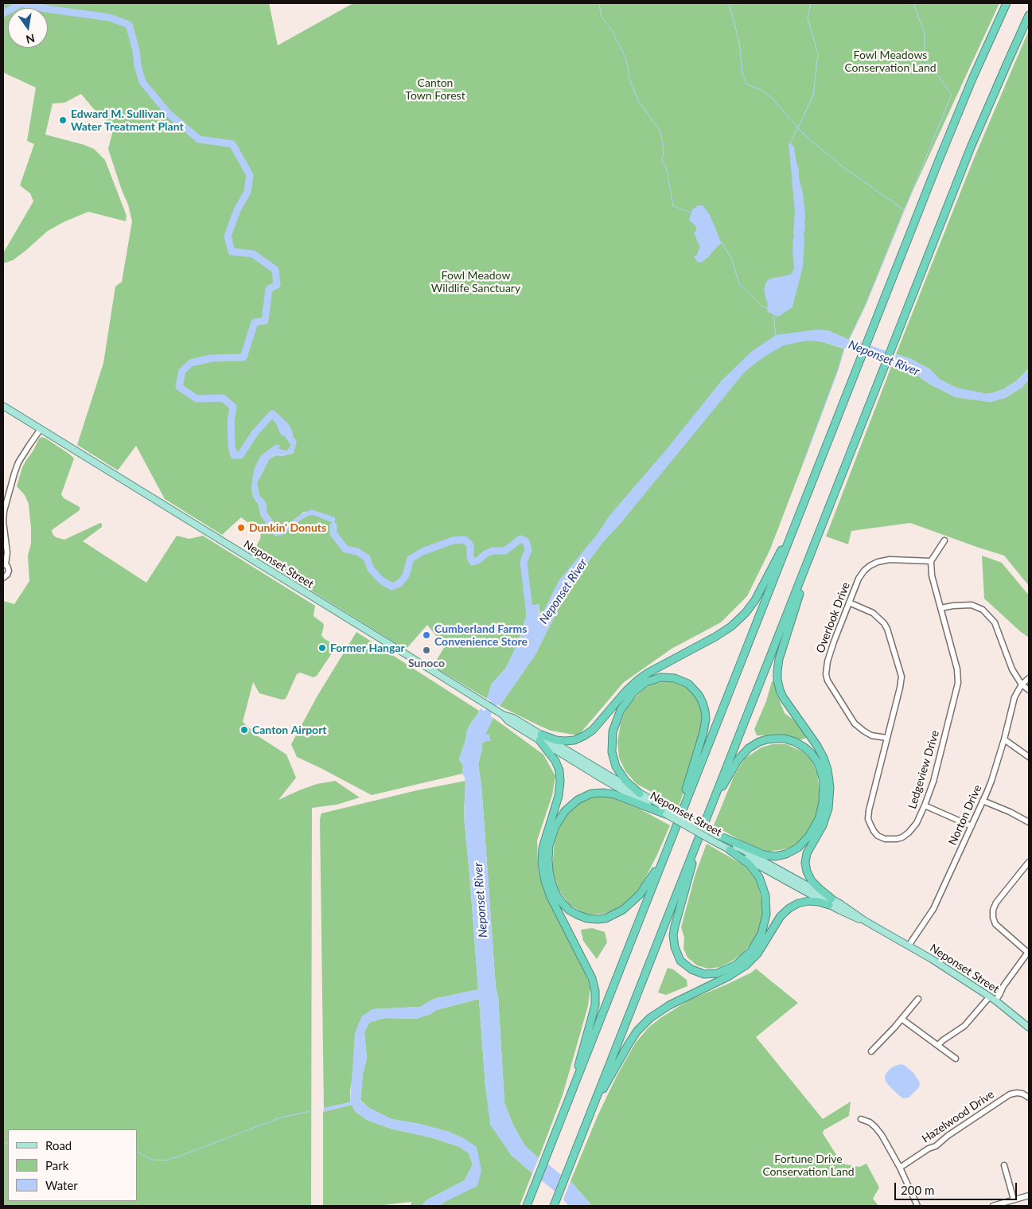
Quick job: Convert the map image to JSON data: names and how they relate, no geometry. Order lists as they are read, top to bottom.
{
  "streets": {
    "main road": ["Neponset Street"],
    "street": [
      "Overlook Drive",
      "Ledgeview Drive",
      "Norton Drive",
      "Hazelwood Drive"
    ]
  },
  "crossings": [
    ["Neponset Street", "Norton Drive"],
    ["Overlook Drive", "Ledgeview Drive"]
  ],
  "water": ["Neponset River"],
  "parks": [
    "Fowl Meadows Conservation Land",
    "Canton Town Forest",
    "Fowl Meadow Wildlife Sanctuary",
    "Fortune Drive Conservation Land"
  ],
  "places": [
    "Edward M. Sullivan Water Treatment Plant",
    "Dunkin' Donuts",
    "Cumberland Farms Convenience Store",
    "Former Hangar",
    "Sunoco",
    "Canton Airport"
  ],
  "legend": ["Road", "Park", "Water"],
  "scale_bar": "200 m",
  "north": "bottom"
}
